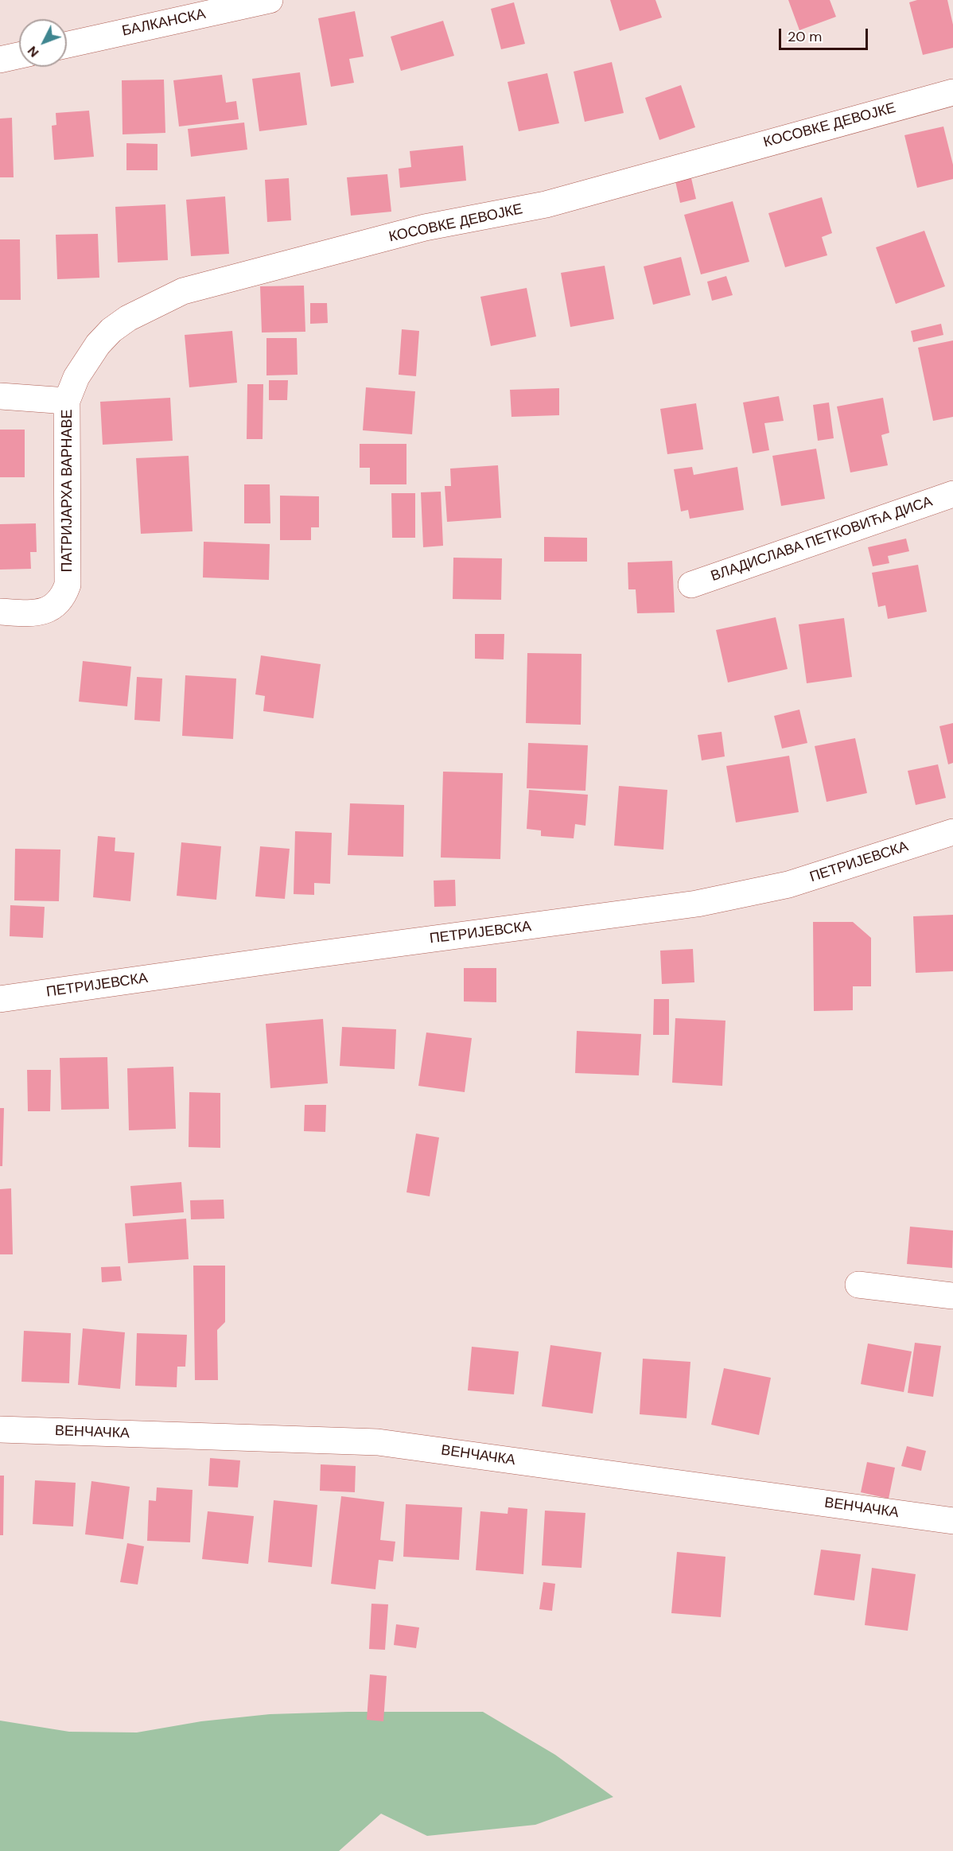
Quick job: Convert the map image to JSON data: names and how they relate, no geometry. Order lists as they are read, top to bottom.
{
  "streets": {
    "street": [
      "БАЛКАНСКА",
      "КОСОВКЕ ДЕВОЈКЕ",
      "ПАТРИЈАРХА ВАРНАВЕ",
      "ВЛАДИСЛАВА ПЕТКОВИЋА ДИСА",
      "ПЕТРИЈЕВСКА",
      "ВЕНЧАЧКА"
    ]
  },
  "crossings": [
    ["КОСОВКЕ ДЕВОЈКЕ", "ПАТРИЈАРХА ВАРНАВЕ"]
  ],
  "scale_bar": "20 m",
  "north": "bottom left"
}
